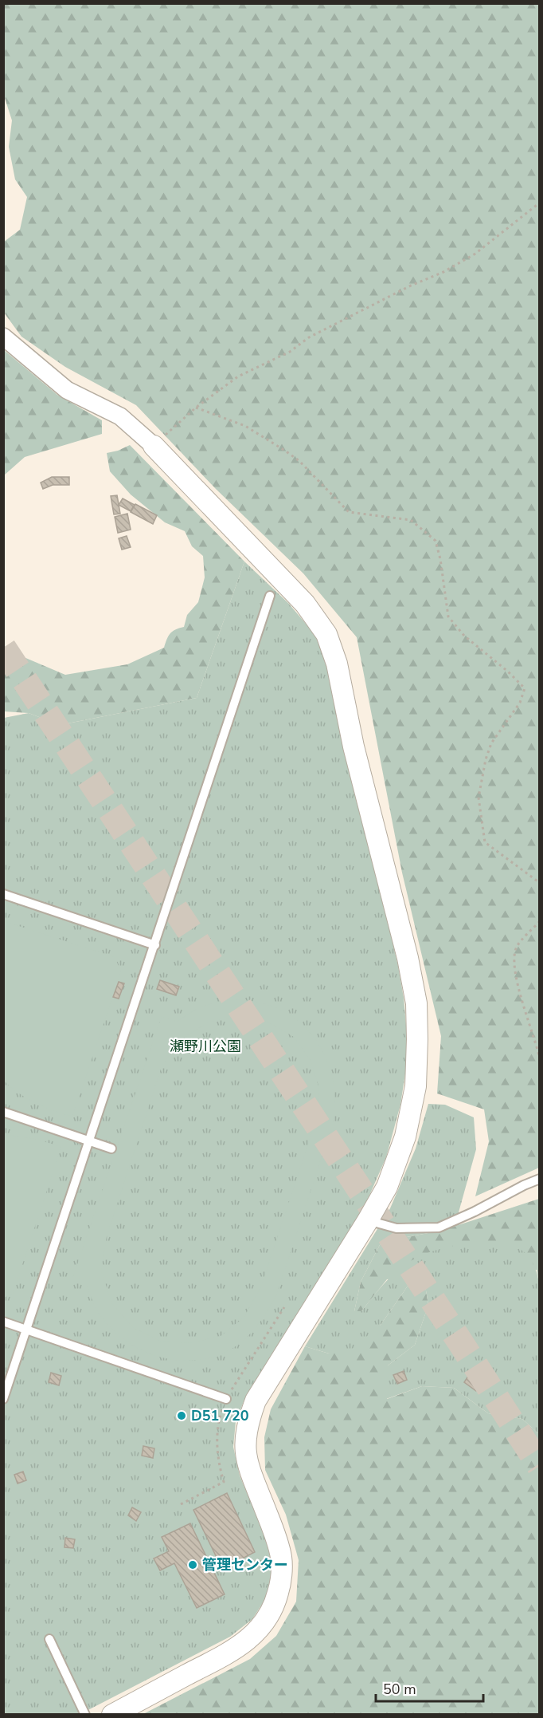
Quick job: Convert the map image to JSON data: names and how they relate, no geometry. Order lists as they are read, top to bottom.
{
  "parks": ["瀬野川公園"],
  "places": ["D51 720", "管理センター"],
  "scale_bar": "50 m"
}
